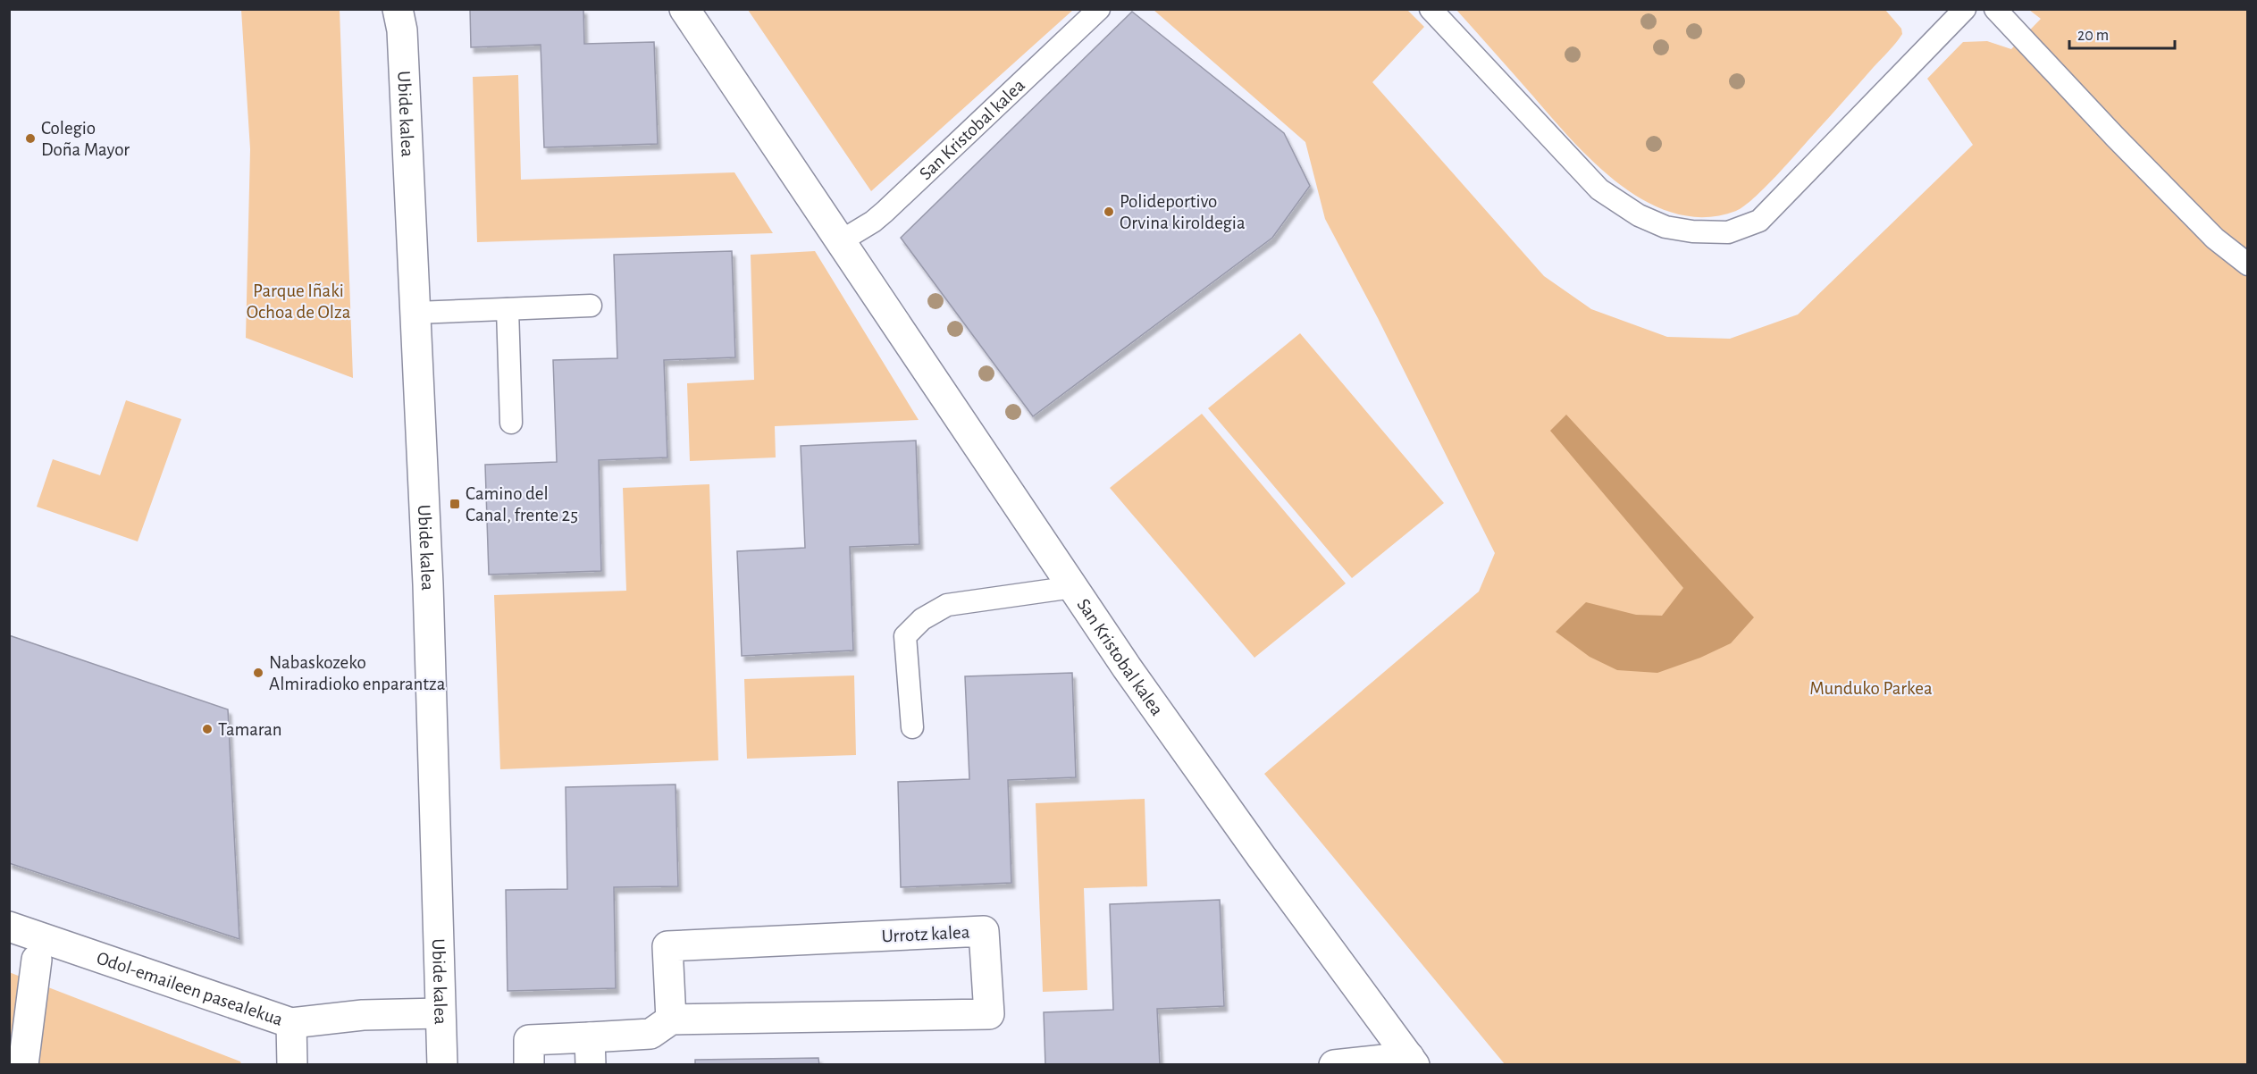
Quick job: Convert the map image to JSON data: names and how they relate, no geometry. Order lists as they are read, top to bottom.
{
  "streets": {
    "street": [
      "Ubide kalea",
      "San Kristobal kalea",
      "Urrotz kalea",
      "Odol-emaileen pasealekua"
    ]
  },
  "crossings": [
    ["Ubide kalea", "Odol-emaileen pasealekua"]
  ],
  "parks": ["Parque Iñaki Ochoa de Olza", "Munduko Parkea"],
  "places": {
    "other": [
      "Colegio Doña Mayor",
      "Polideportivo Orvina kiroldegia",
      "Nabaskozeko Almiradioko enparantza",
      "Tamaran"
    ],
    "transit": ["Camino del Canal, frente 25"]
  },
  "scale_bar": "20 m"
}
